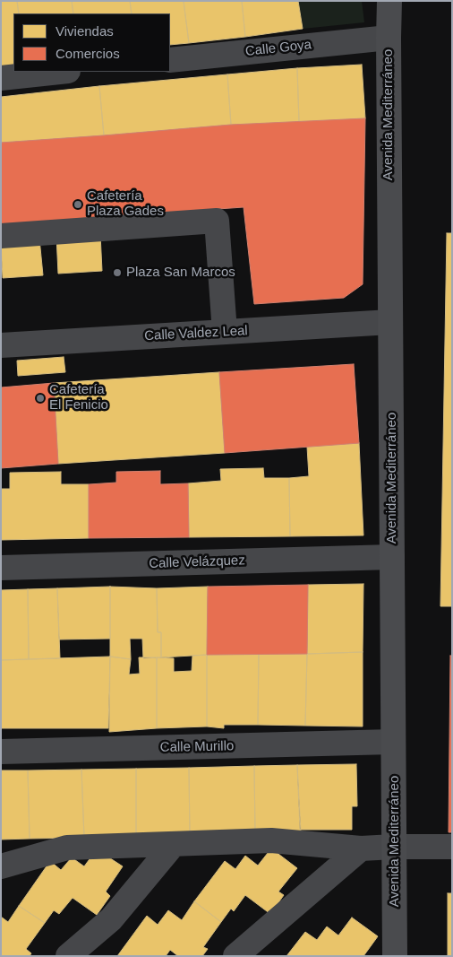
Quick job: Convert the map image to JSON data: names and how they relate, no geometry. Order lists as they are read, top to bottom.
{
  "streets": {
    "street": [
      "Calle Goya",
      "Avenida Mediterráneo",
      "Calle Valdez Leal",
      "Calle Velázquez",
      "Calle Murillo"
    ]
  },
  "crossings": [
    ["Calle Goya", "Avenida Mediterráneo"],
    ["Avenida Mediterráneo", "Calle Valdez Leal"],
    ["Avenida Mediterráneo", "Calle Velázquez"],
    ["Avenida Mediterráneo", "Calle Murillo"]
  ],
  "places": ["Cafetería Plaza Gades", "Plaza San Marcos", "Cafetería El Fenicio"],
  "legend": ["Viviendas", "Comercios"]
}
